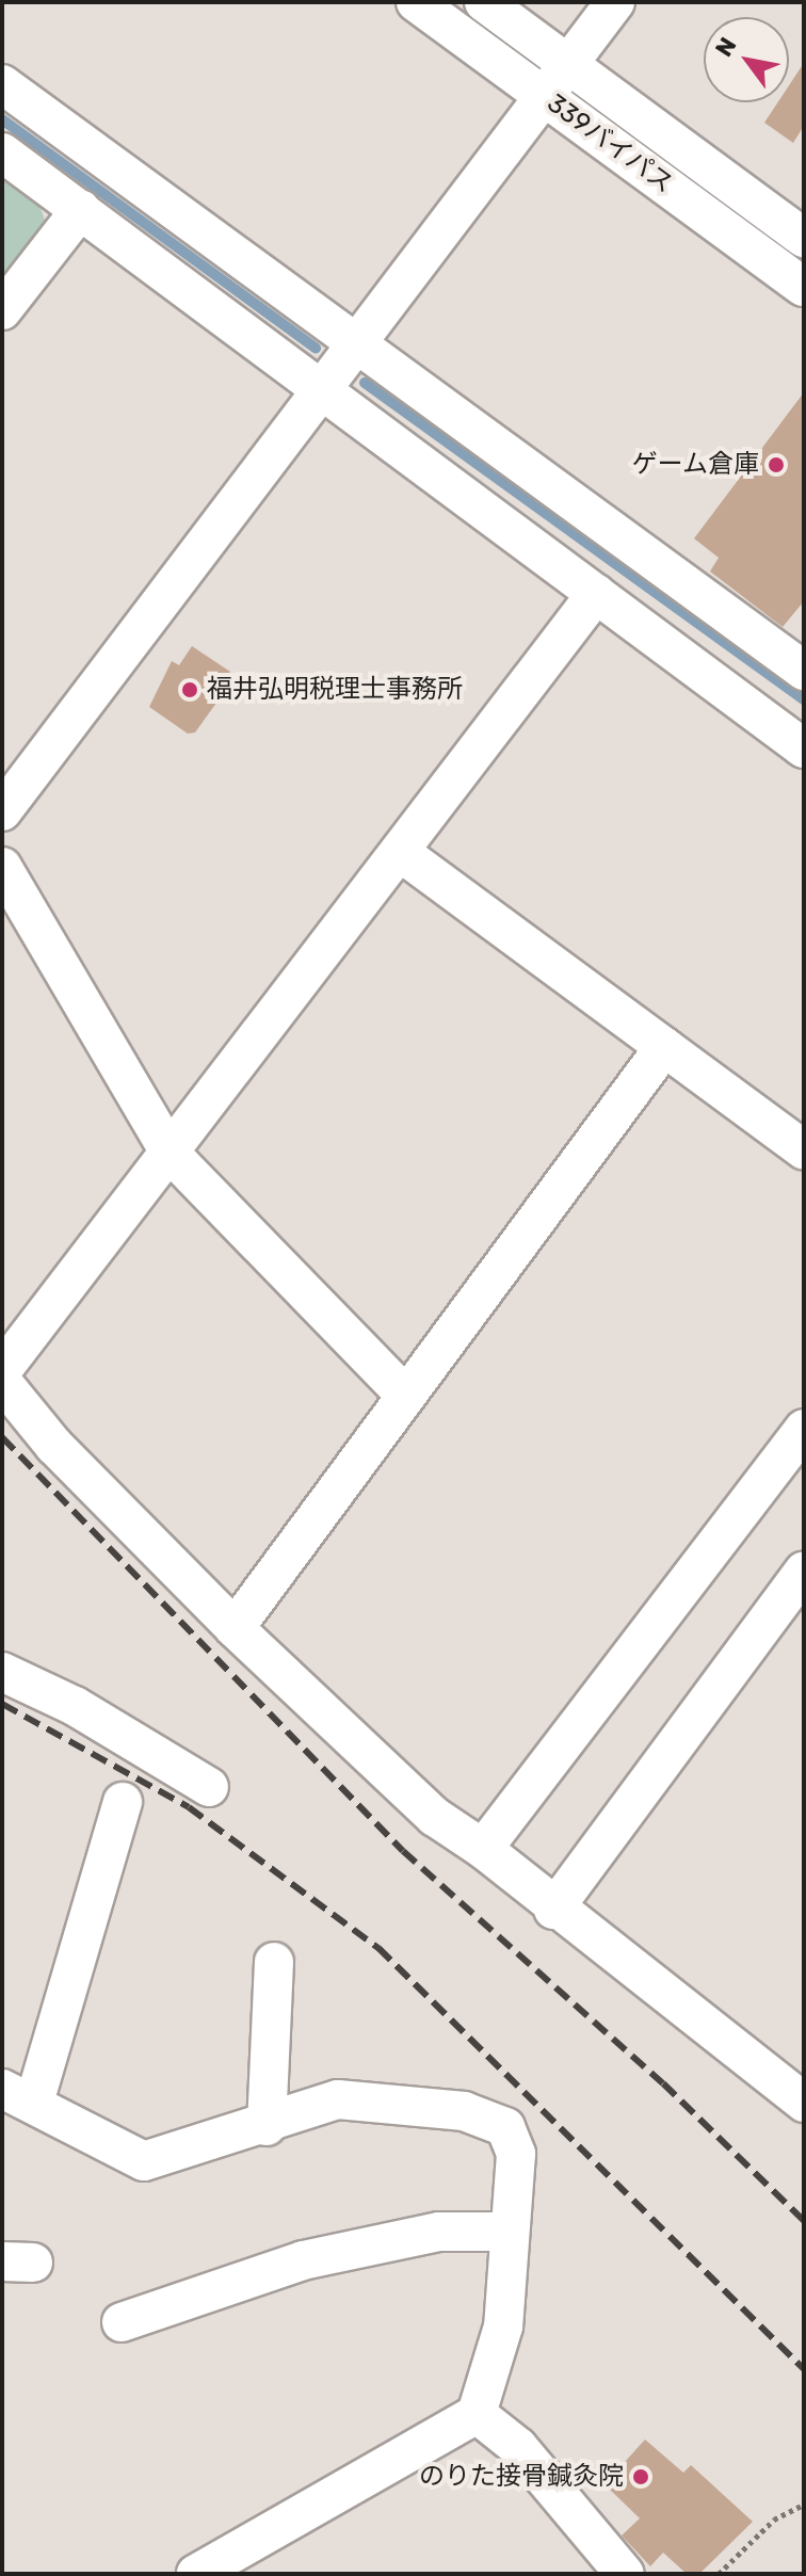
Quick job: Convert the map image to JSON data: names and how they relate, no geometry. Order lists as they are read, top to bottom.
{
  "streets": {
    "street": ["339バイパス"]
  },
  "places": ["ゲーム倉庫", "福井弘明税理士事務所", "のりた接骨鍼灸院"],
  "north": "top left"
}
